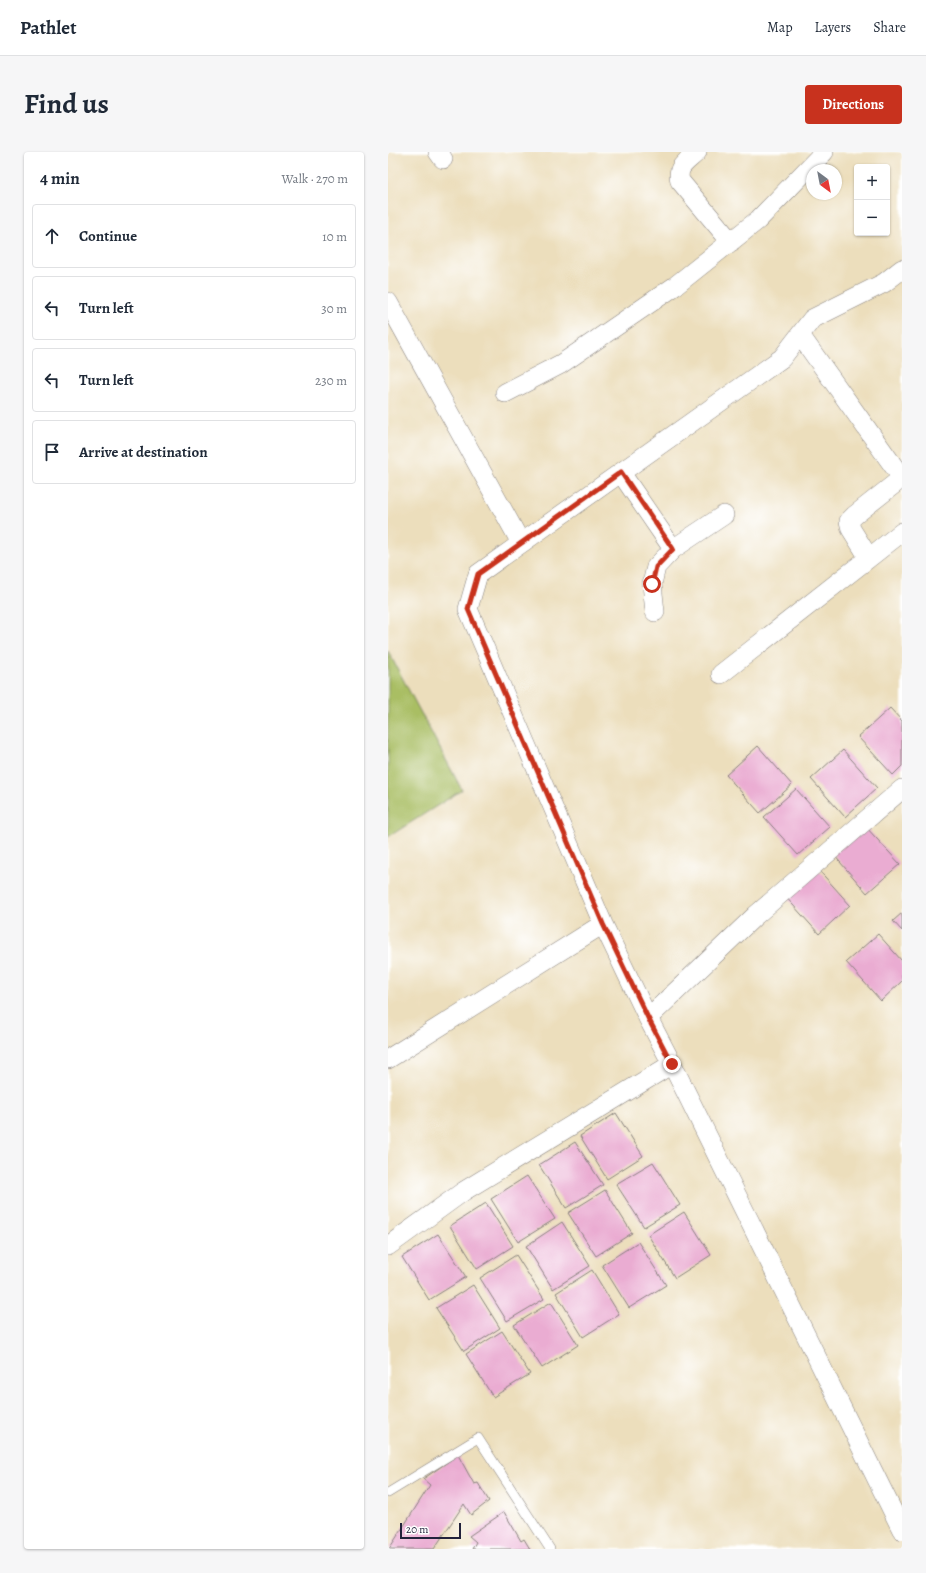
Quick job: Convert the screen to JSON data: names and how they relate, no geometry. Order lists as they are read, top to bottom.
{
  "scale_bar": "20 m",
  "north": "bottom right",
  "page": {
    "header": "Pathlet",
    "nav": ["Map", "Layers", "Share"],
    "title": "Find us",
    "buttons": "Directions",
    "heading": ["4 min", "Walk · 270 m"],
    "map_buttons": ["+", "−"],
    "list": [
      ["Continue", "10 m"],
      ["Turn left", "30 m"],
      ["Turn left", "230 m"],
      "Arrive at destination"
    ],
    "scale": "20 m"
  }
}
